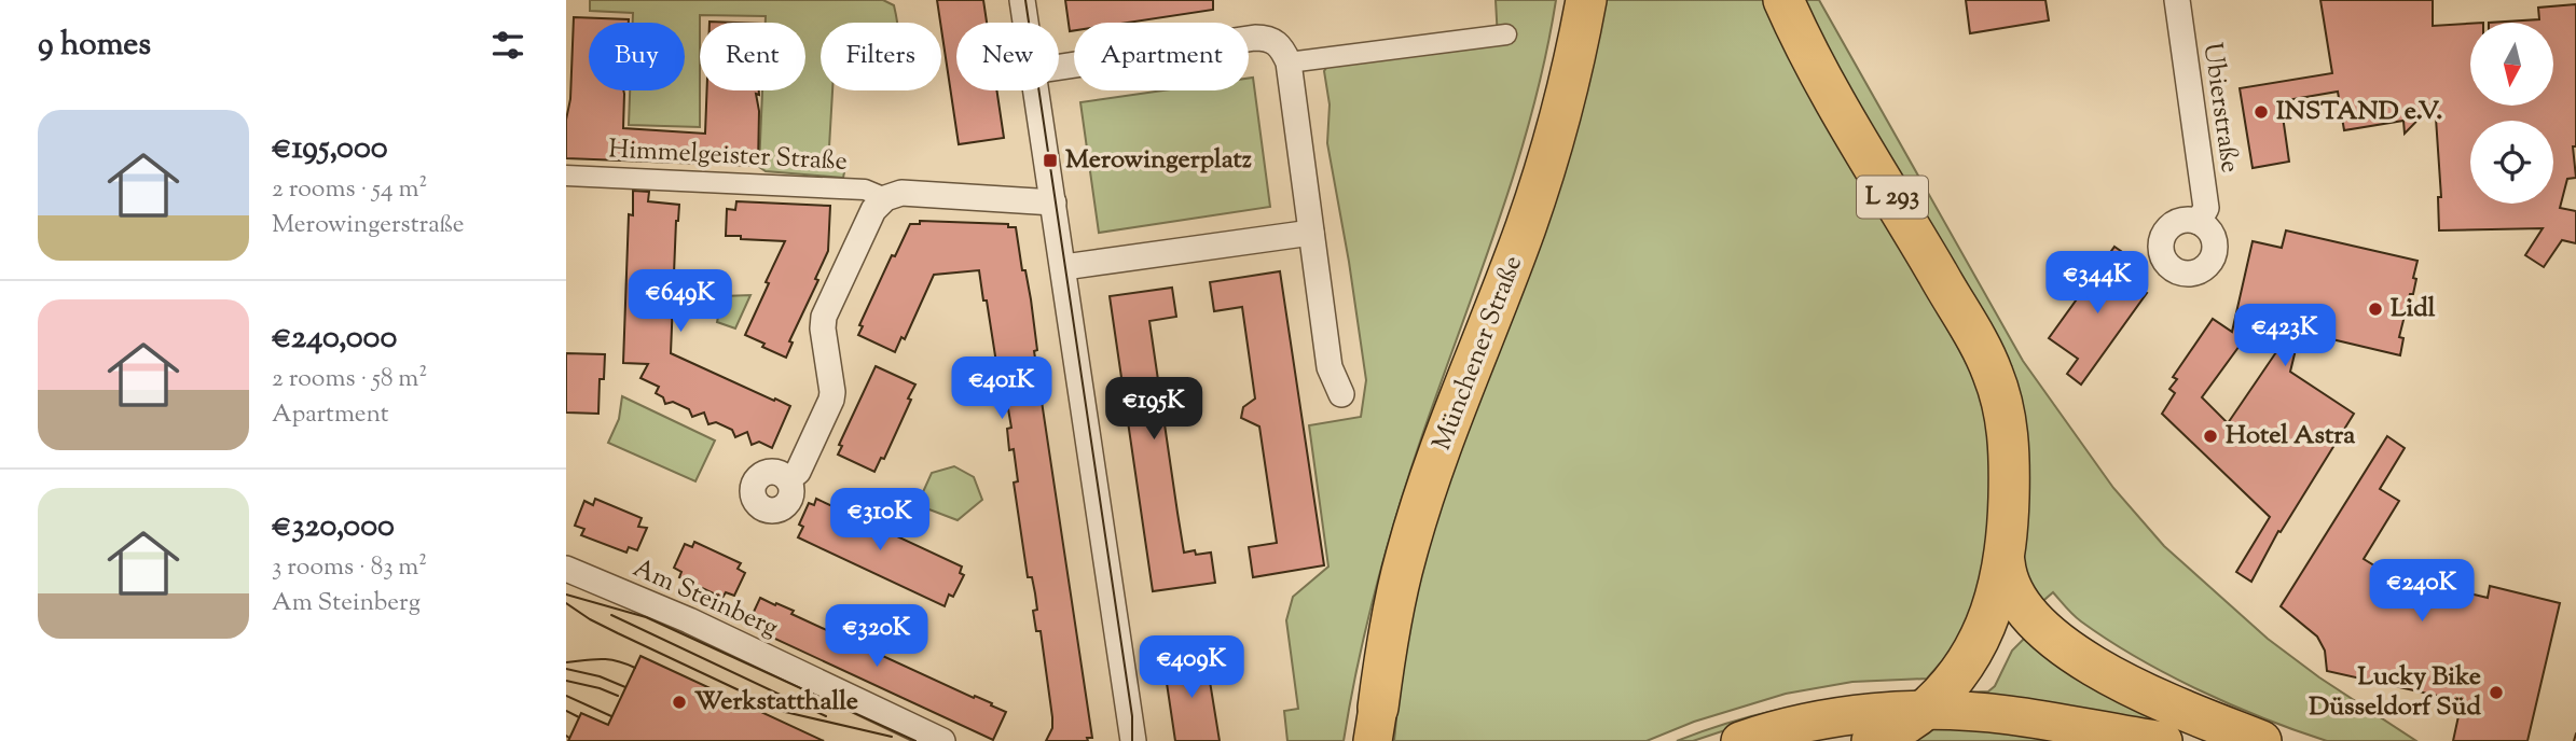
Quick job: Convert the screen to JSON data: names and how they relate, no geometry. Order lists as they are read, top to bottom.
{
  "streets": {
    "highway": ["L 293", "Münchener Straße"],
    "street": ["Ubierstraße", "Himmelgeister Straße", "Am Steinberg"]
  },
  "places": {
    "other": [
      "INSTAND e.V.",
      "Lidl",
      "Hotel Astra",
      "Lucky Bike Düsseldorf Süd",
      "Werkstatthalle"
    ],
    "transit": ["Merowingerplatz"]
  },
  "north": "bottom",
  "page": {
    "heading": "9 homes",
    "chip": [
      "Buy",
      "Rent",
      "Filters",
      "New",
      "Apartment"
    ],
    "list": [
      {
        "name": "€195,000",
        "note": "2 rooms · 54 m² · Merowingerstraße"
      },
      {
        "name": "€240,000",
        "note": "2 rooms · 58 m² · Apartment"
      },
      {
        "name": "€320,000",
        "note": "3 rooms · 83 m² · Am Steinberg"
      }
    ],
    "price": [
      "€344K",
      "€649K",
      "€423K",
      "€401K",
      "€195K",
      "€310K",
      "€240K",
      "€320K",
      "€409K"
    ]
  }
}
